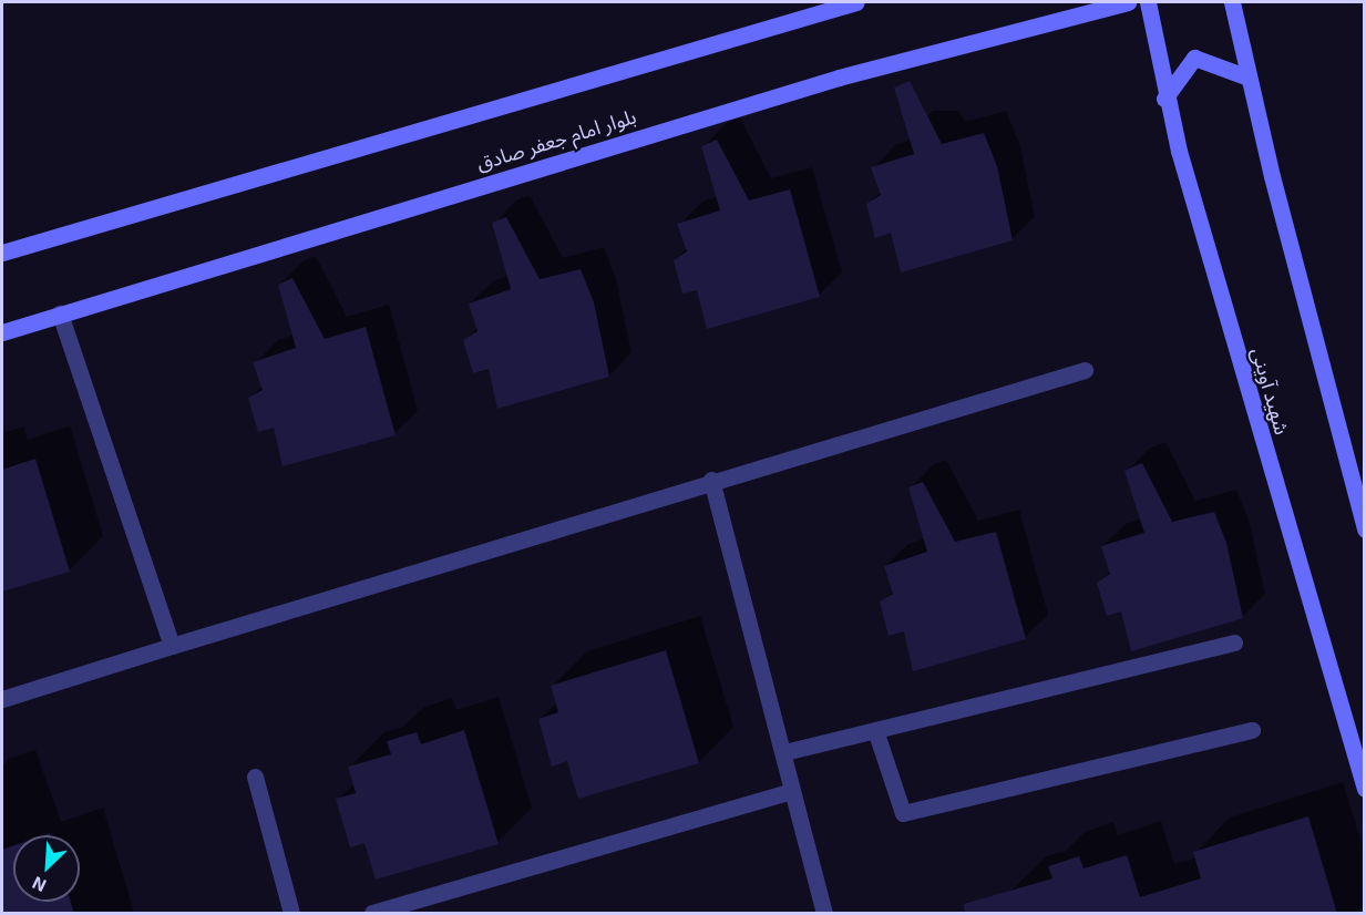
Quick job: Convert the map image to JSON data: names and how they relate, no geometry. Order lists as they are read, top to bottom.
{
  "streets": {
    "street": ["بلوار امام جعفر صادق", "شهید آوینی"]
  },
  "north": "bottom left"
}
